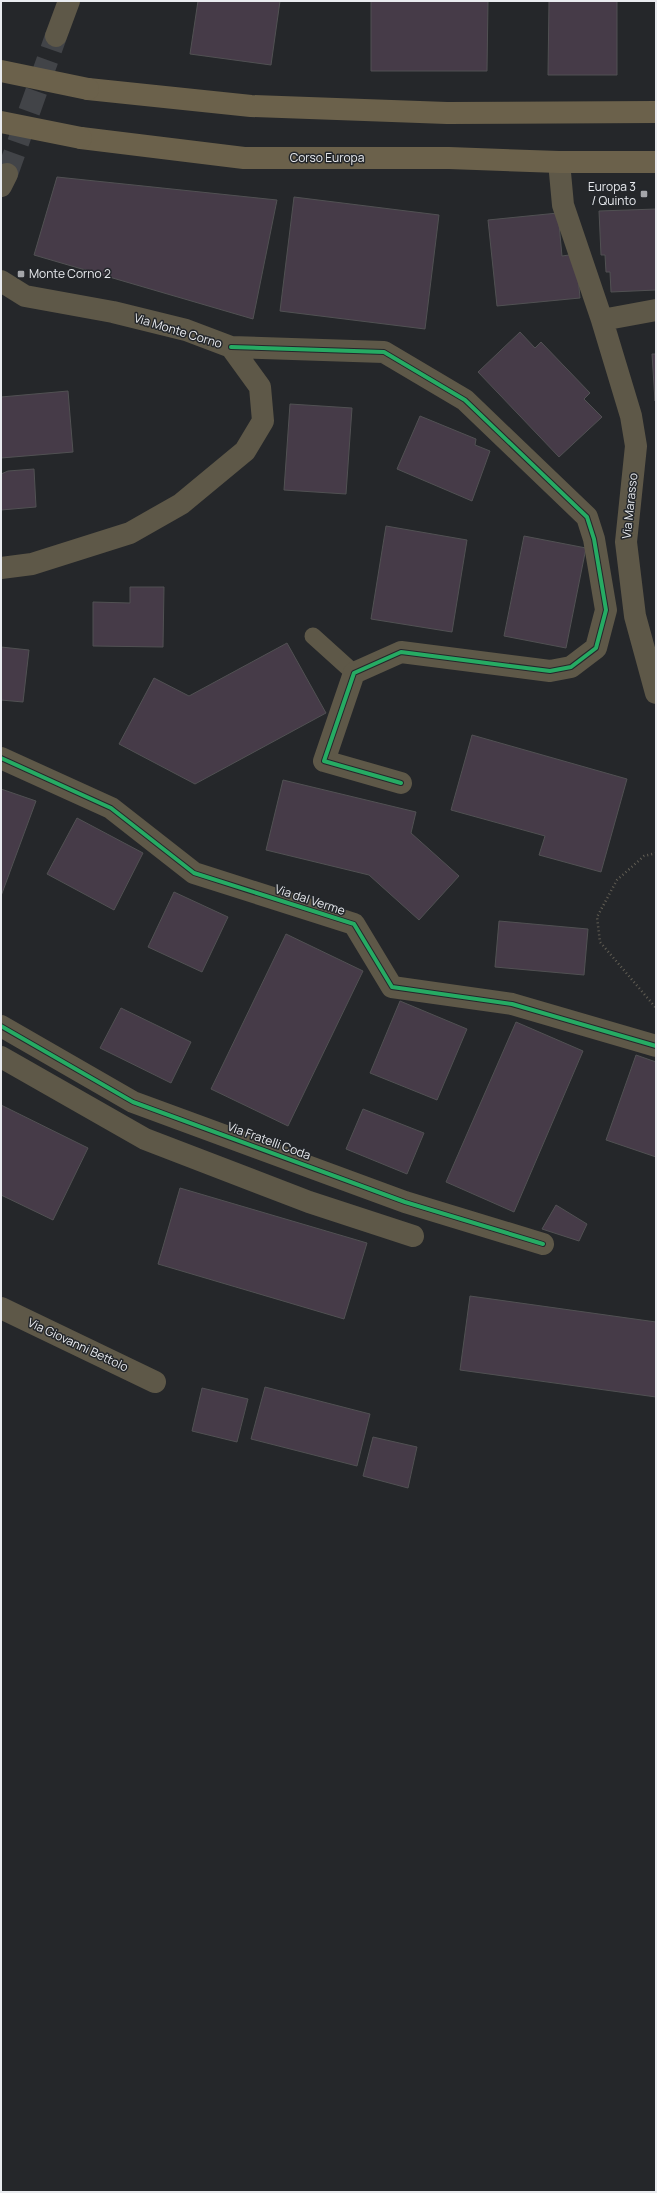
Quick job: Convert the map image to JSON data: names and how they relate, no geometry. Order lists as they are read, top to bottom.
{
  "streets": {
    "main road": ["Corso Europa"],
    "street": [
      "Via Monte Corno",
      "Via Marasso",
      "Via dal Verme",
      "Via Fratelli Coda",
      "Via Giovanni Bettolo"
    ]
  },
  "crossings": [
    ["Corso Europa", "Via Marasso"]
  ],
  "places": {
    "transit": ["Europa 3 / Quinto", "Monte Corno 2"]
  }
}
